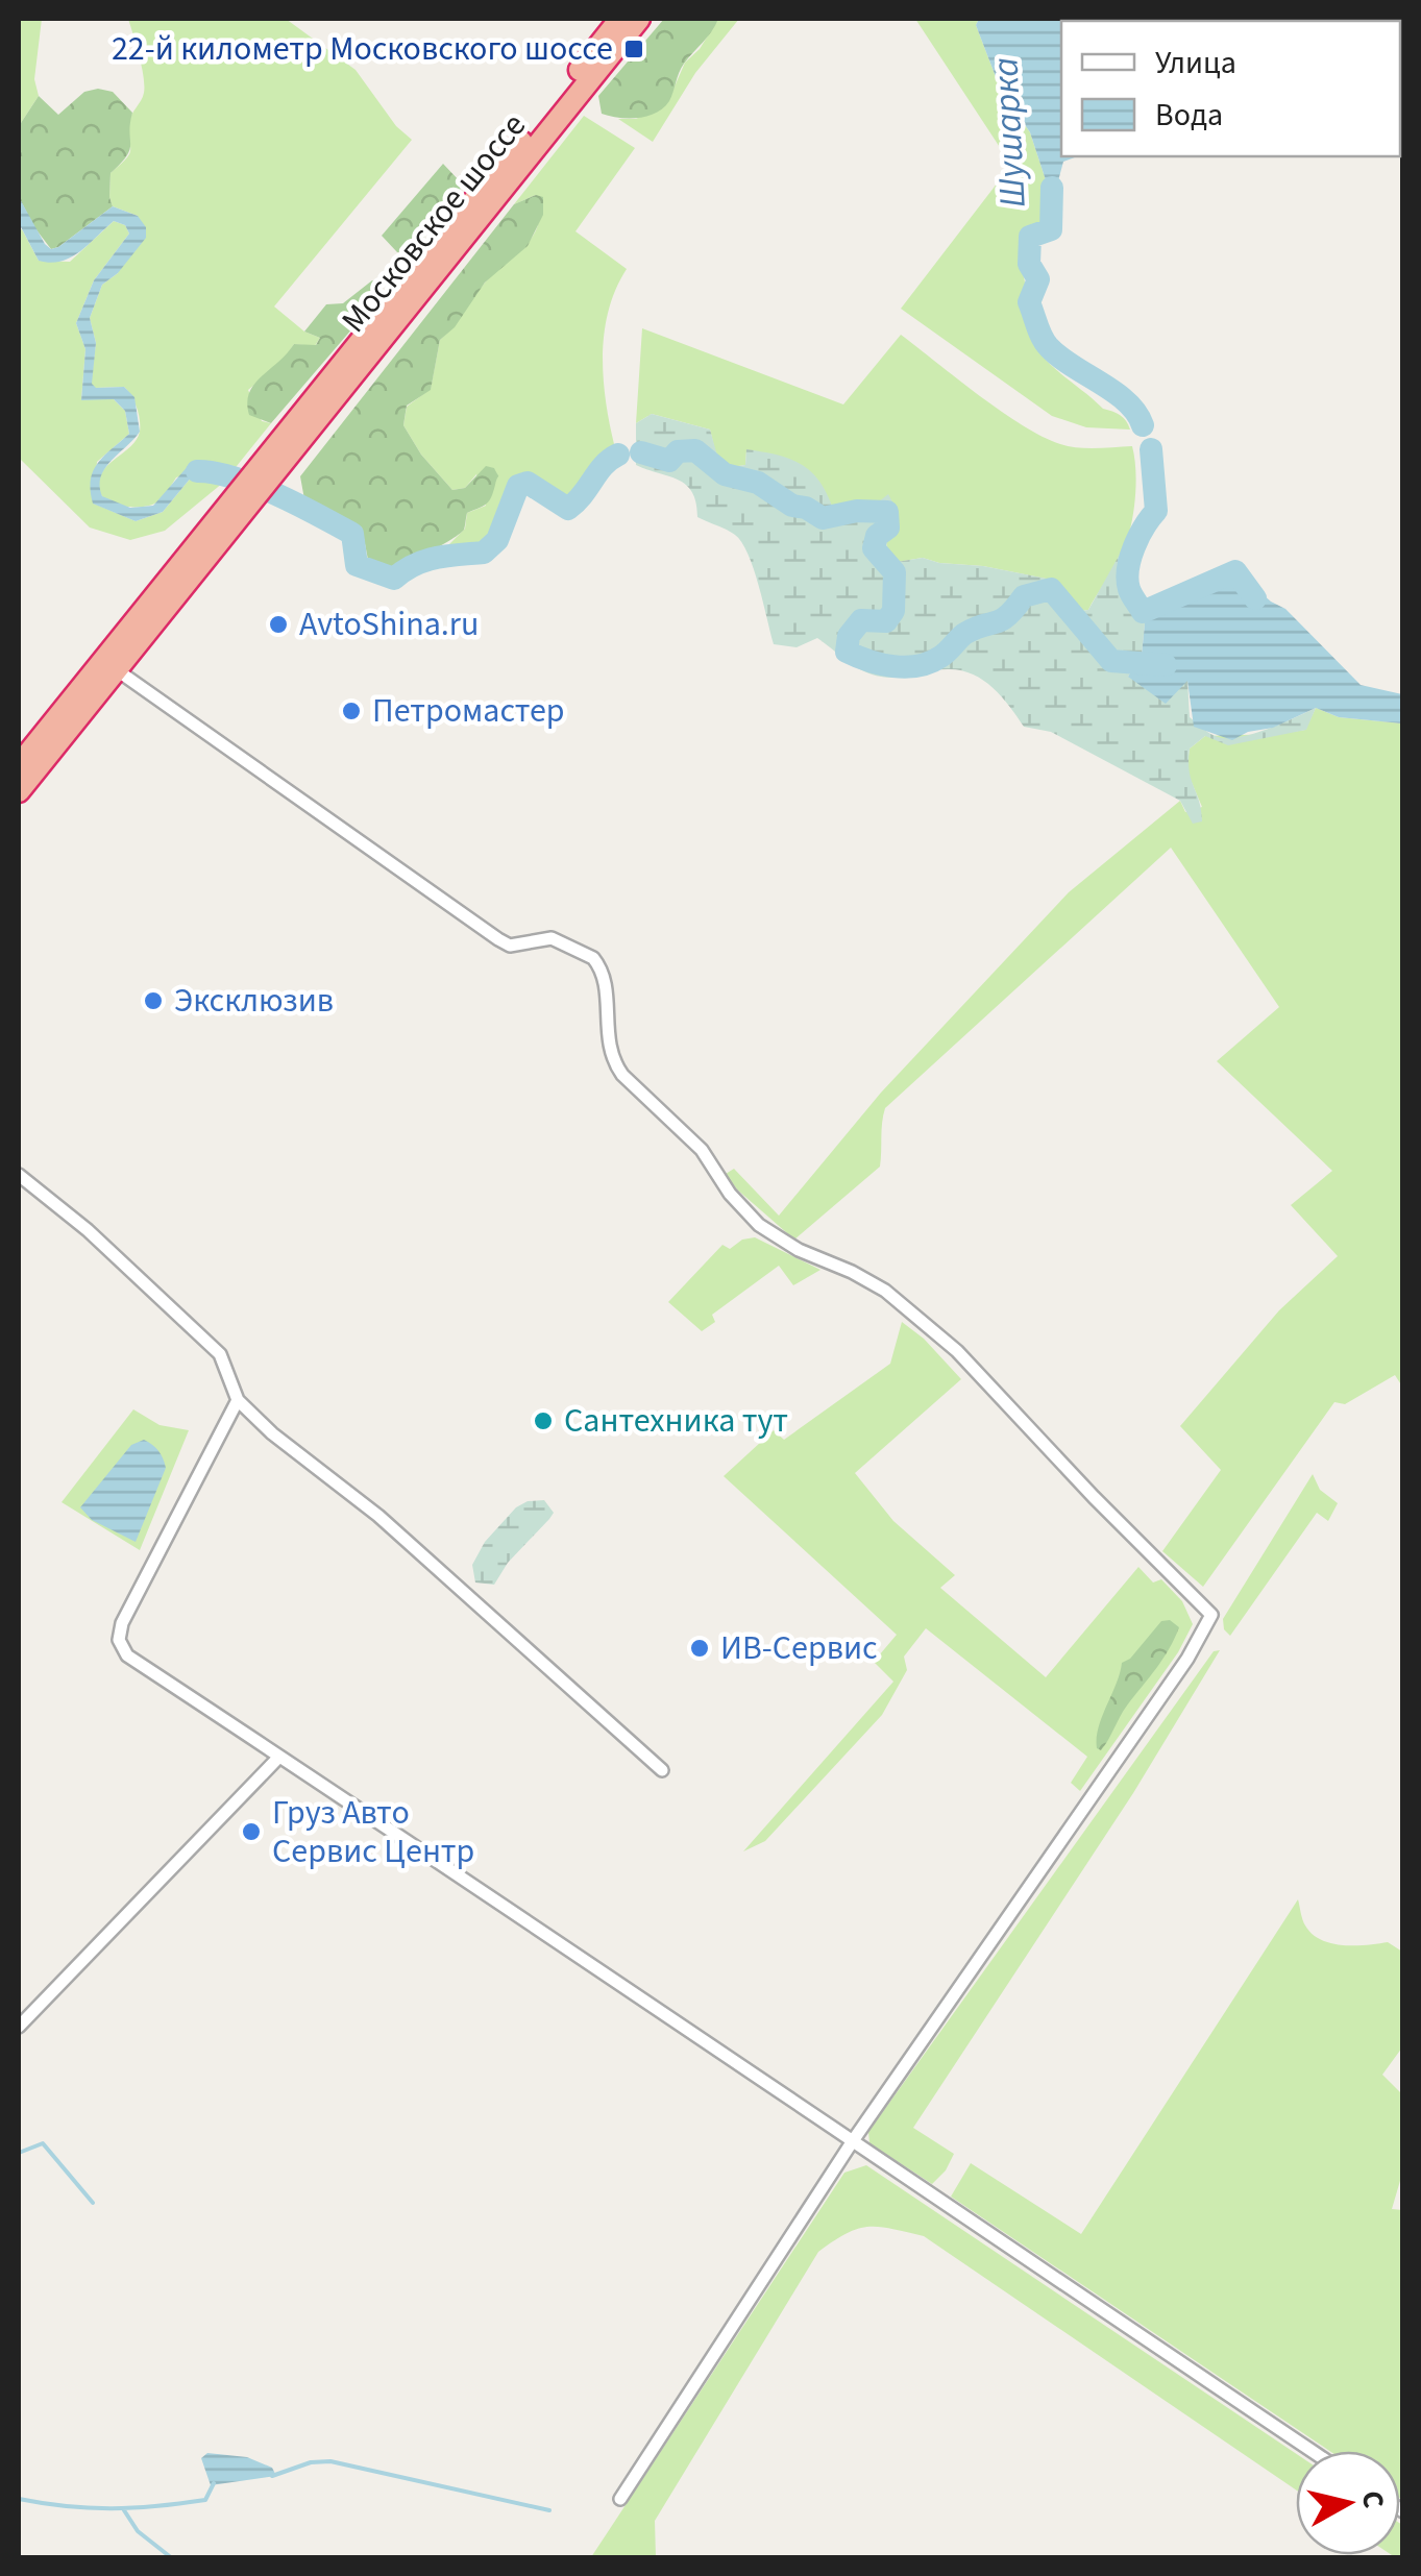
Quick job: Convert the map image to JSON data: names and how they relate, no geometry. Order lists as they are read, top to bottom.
{
  "streets": {
    "highway": ["Московское шоссе"]
  },
  "water": ["Шушарка"],
  "places": {
    "transit": ["22-й километр Московского шоссе"],
    "other": [
      "AvtoShina.ru",
      "Петромастер",
      "Эксклюзив",
      "Сантехника тут",
      "ИВ-Сервис",
      "Груз Авто Сервис Центр"
    ]
  },
  "legend": ["Улица", "Вода"],
  "north": "right"
}
